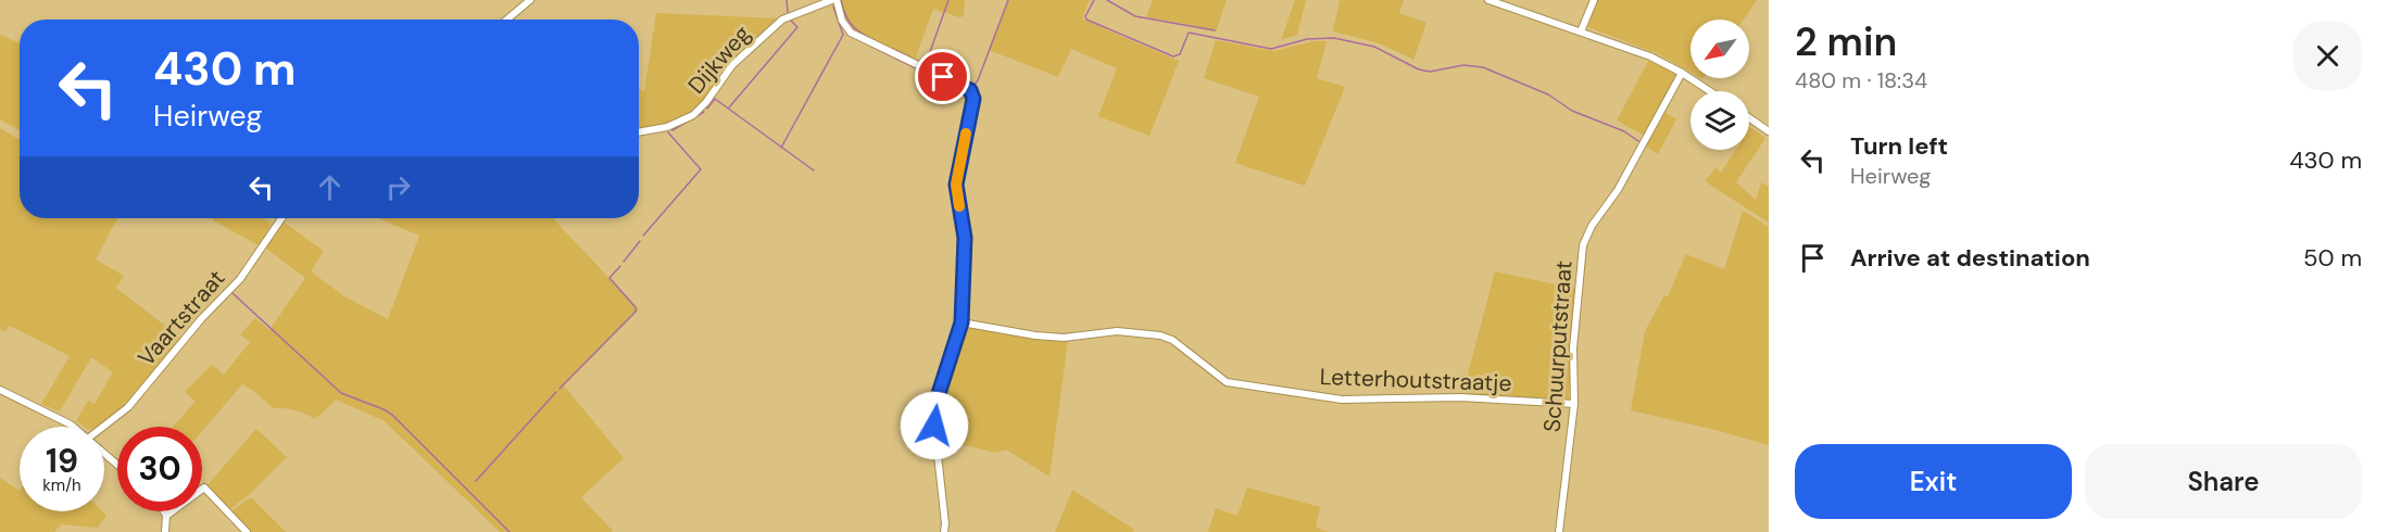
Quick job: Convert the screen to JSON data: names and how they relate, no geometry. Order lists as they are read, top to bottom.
{
  "streets": {
    "street": [
      "Dijkweg",
      "Vaartstraat",
      "Schuurputstraat",
      "Letterhoutstraatje"
    ]
  },
  "crossings": [
    ["Schuurputstraat", "Letterhoutstraatje"]
  ],
  "north": "bottom left",
  "page": {
    "heading": ["2 min", "480 m · 18:34"],
    "turn": ["430 m", "Heirweg"],
    "list": [
      {
        "name": "Turn left",
        "note": "Heirweg",
        "value": "430 m"
      },
      {
        "name": "Arrive at destination",
        "value": "50 m"
      }
    ],
    "speed": "19 km/h",
    "limit": "30",
    "buttons": ["Exit", "Share"]
  }
}
